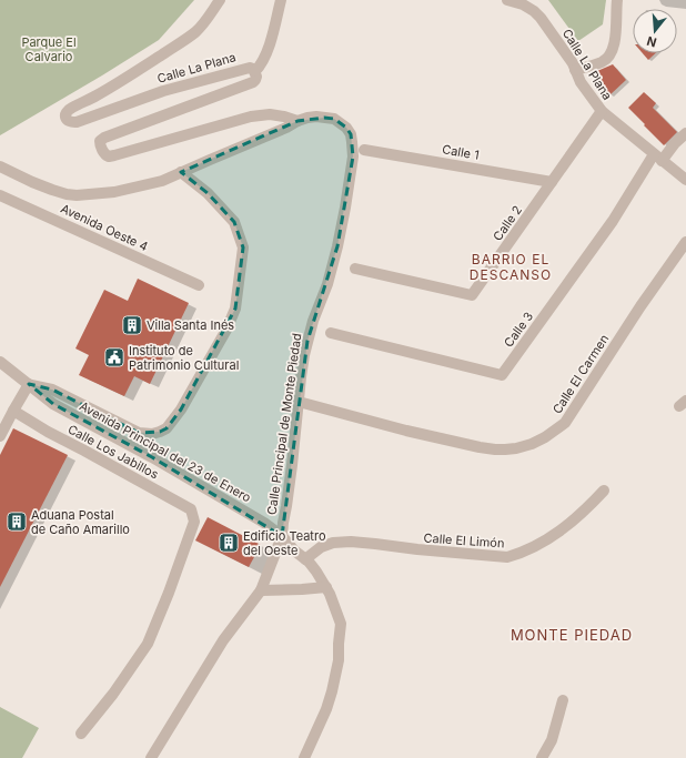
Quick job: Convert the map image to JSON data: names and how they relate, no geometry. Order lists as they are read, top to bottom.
{
  "streets": {
    "street": [
      "Calle La Plana",
      "Calle 1",
      "Calle 2",
      "Avenida Oeste 4",
      "Calle 3",
      "Calle El Carmen",
      "Calle Principal de Monte Piedad",
      "Calle Los Jabillos",
      "Avenida Principal del 23 de Enero",
      "Calle El Limón"
    ]
  },
  "crossings": [
    ["Calle La Plana", "Calle 2"],
    ["Calle La Plana", "Calle 3"],
    ["Calle 1", "Calle 2"],
    ["Calle El Carmen", "Calle Principal de Monte Piedad"],
    ["Calle Principal de Monte Piedad", "Avenida Principal del 23 de Enero"],
    ["Avenida Principal del 23 de Enero", "Calle El Limón"]
  ],
  "districts": ["BARRIO EL DESCANSO", "MONTE PIEDAD"],
  "parks": ["Parque El Calvario"],
  "places": {
    "building": ["Villa Santa Inés", "Aduana Postal de Caño Amarillo", "Edificio Teatro del Oeste"],
    "public building": ["Instituto de Patrimonio Cultural"]
  },
  "north": "bottom"
}
